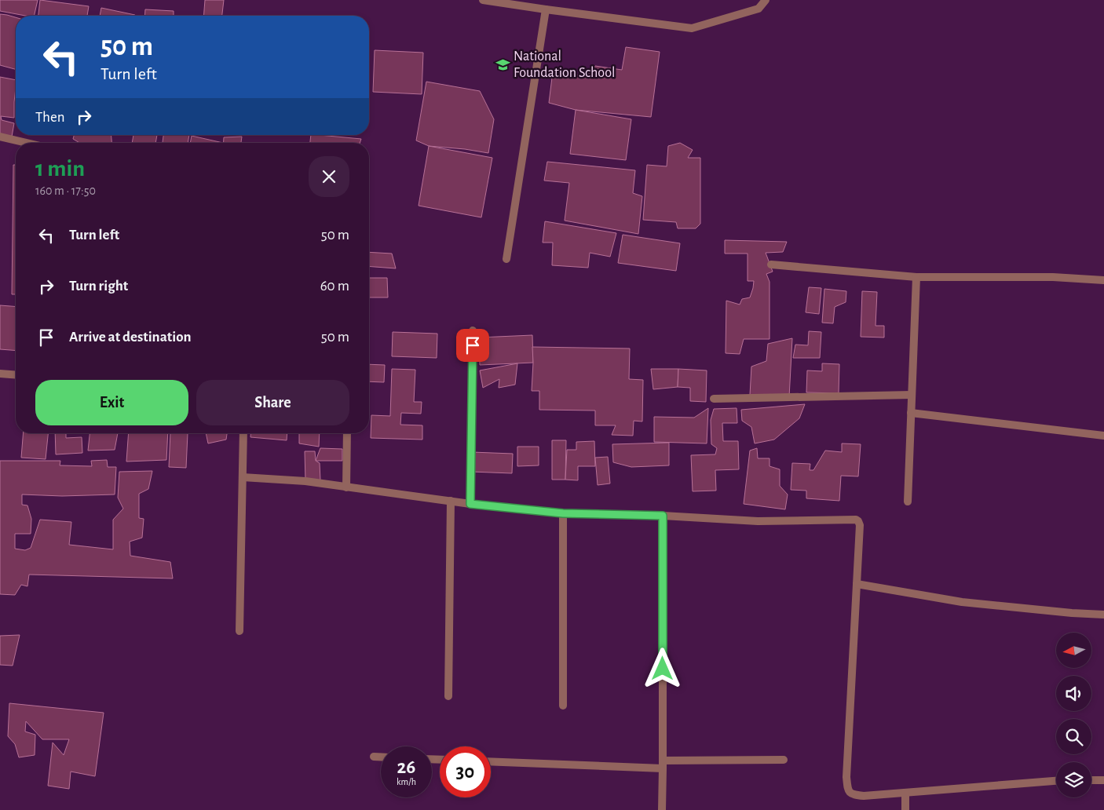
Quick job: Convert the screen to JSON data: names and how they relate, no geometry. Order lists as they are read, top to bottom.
{
  "places": {
    "school or university": ["National Foundation School"]
  },
  "north": "left",
  "page": {
    "turn": ["50 m", "Turn left"],
    "then": "Then",
    "heading": ["1 min", "160 m · 17:50"],
    "list": [
      {
        "name": "Turn left",
        "value": "50 m"
      },
      {
        "name": "Turn right",
        "value": "60 m"
      },
      {
        "name": "Arrive at destination",
        "value": "50 m"
      }
    ],
    "buttons": ["Exit", "Share"],
    "speed": "26 km/h",
    "limit": "30"
  }
}
